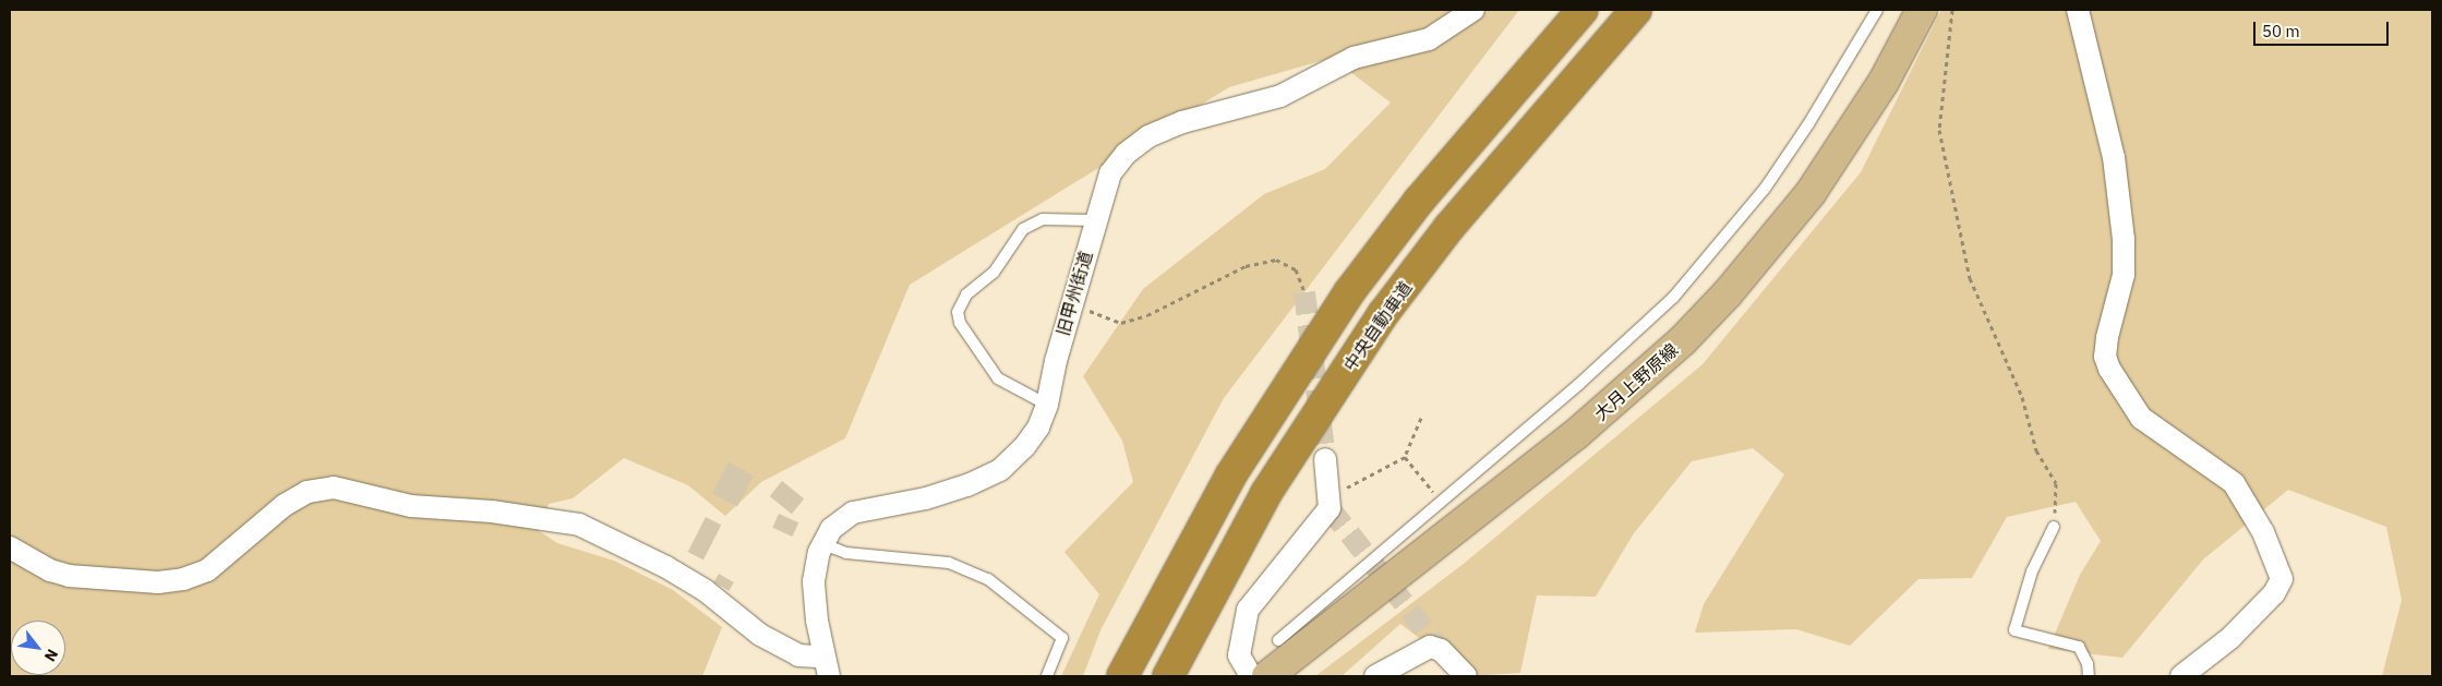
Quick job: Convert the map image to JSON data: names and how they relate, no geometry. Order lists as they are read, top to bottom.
{
  "streets": {
    "highway": ["中央自動車道"],
    "main road": ["大月上野原線"],
    "street": ["旧甲州街道"]
  },
  "scale_bar": "50 m",
  "north": "bottom right"
}
